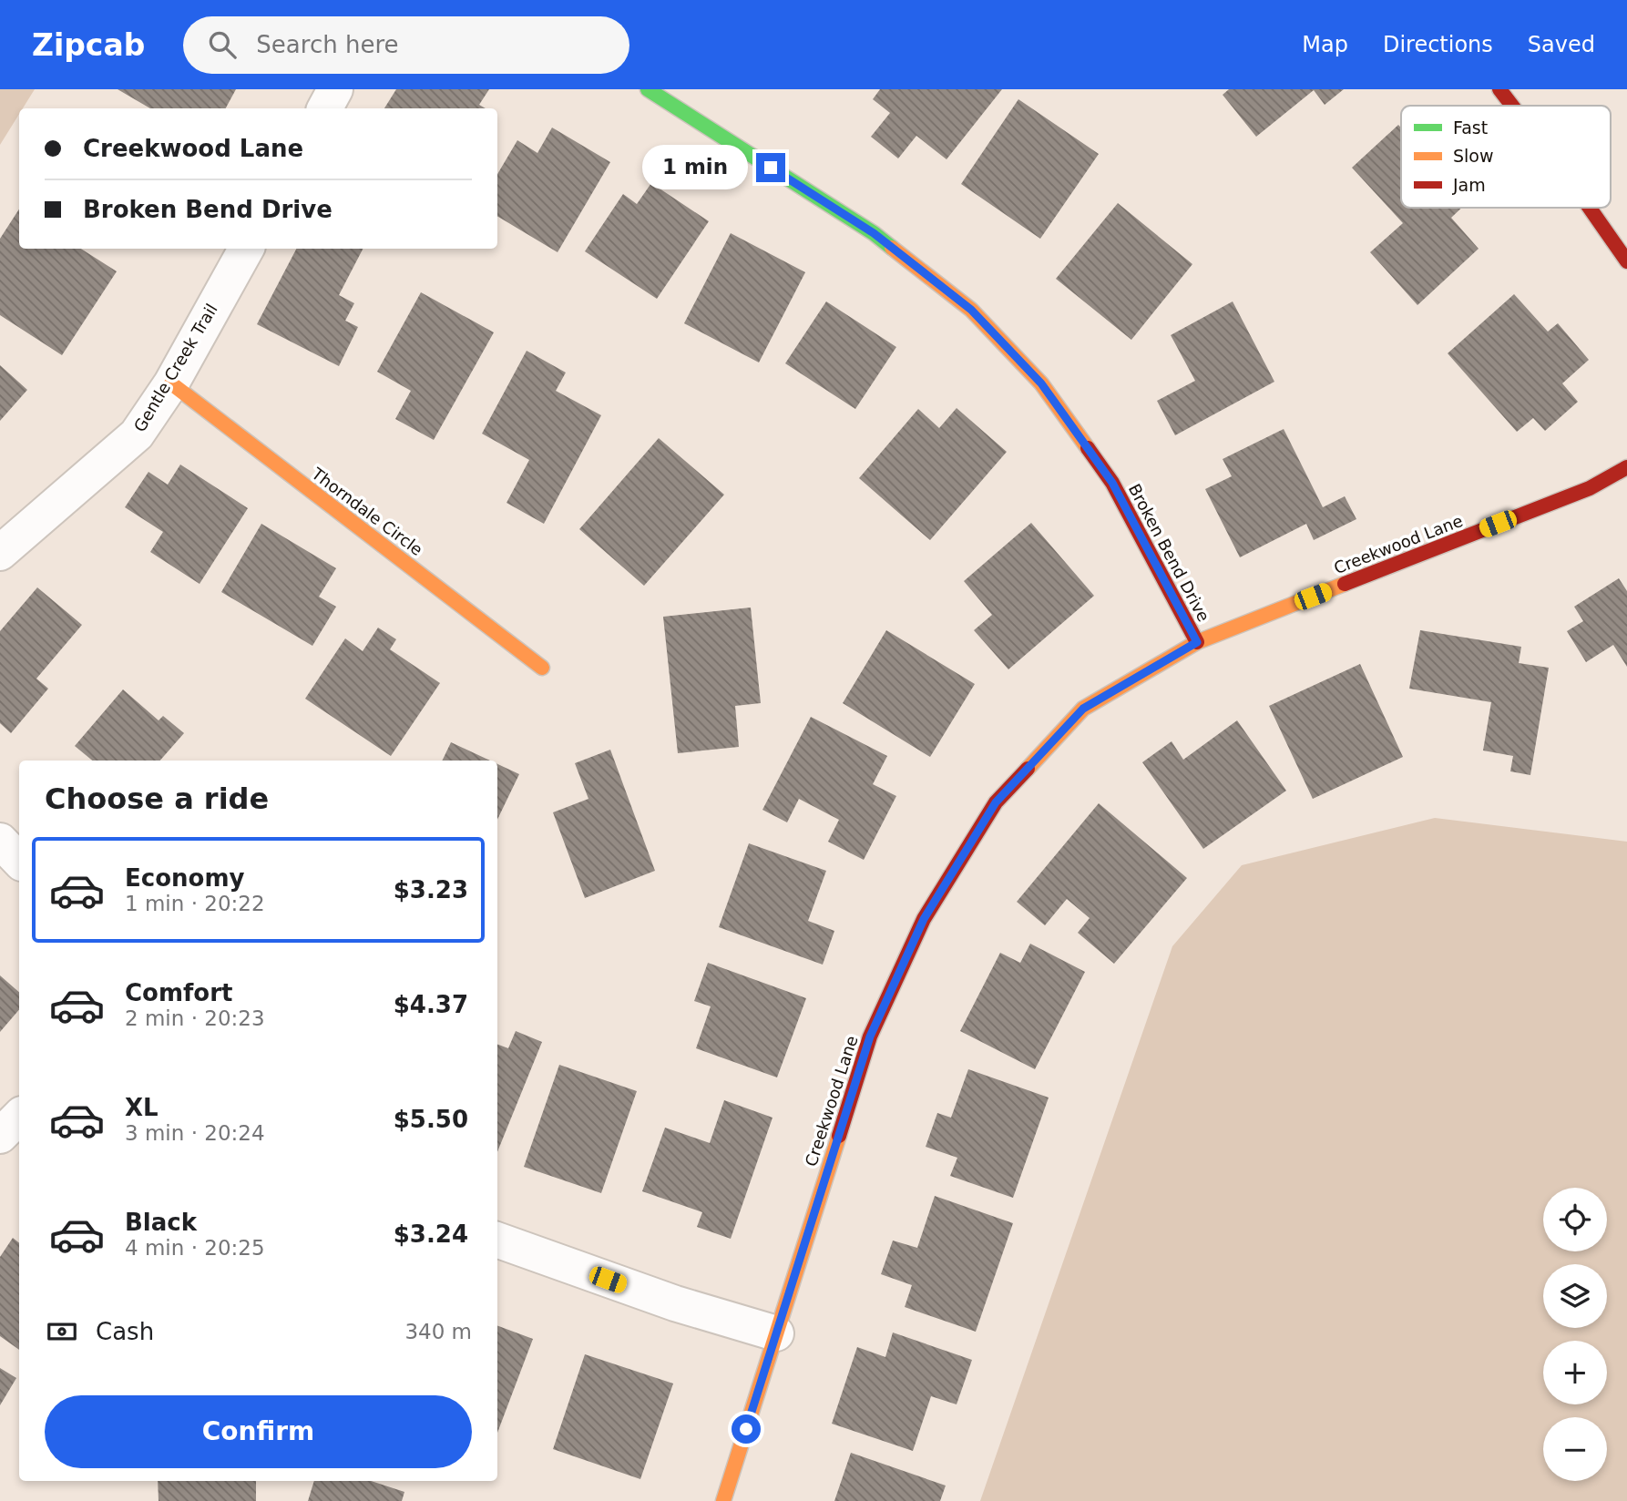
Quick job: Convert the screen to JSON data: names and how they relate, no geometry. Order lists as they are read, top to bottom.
{
  "streets": {
    "street": [
      "Gentle Creek Trail",
      "Thorndale Circle",
      "Creekwood Lane",
      "Broken Bend Drive"
    ]
  },
  "crossings": [
    ["Gentle Creek Trail", "Thorndale Circle"],
    ["Creekwood Lane", "Broken Bend Drive"]
  ],
  "legend": ["Fast", "Slow", "Jam"],
  "page": {
    "header": "Zipcab",
    "search": "Search here",
    "nav": ["Map", "Directions", "Saved"],
    "banner": ["Creekwood Lane", "Broken Bend Drive"],
    "bubble": "1 min",
    "heading": "Choose a ride",
    "list": [
      {
        "name": "Economy",
        "note": "1 min · 20:22",
        "value": "$3.23"
      },
      {
        "name": "Comfort",
        "note": "2 min · 20:23",
        "value": "$4.37"
      },
      {
        "name": "XL",
        "note": "3 min · 20:24",
        "value": "$5.50"
      },
      {
        "name": "Black",
        "note": "4 min · 20:25",
        "value": "$3.24"
      }
    ],
    "map_buttons": ["+", "−"],
    "pay": ["Cash", "340 m"],
    "buttons": "Confirm"
  }
}
